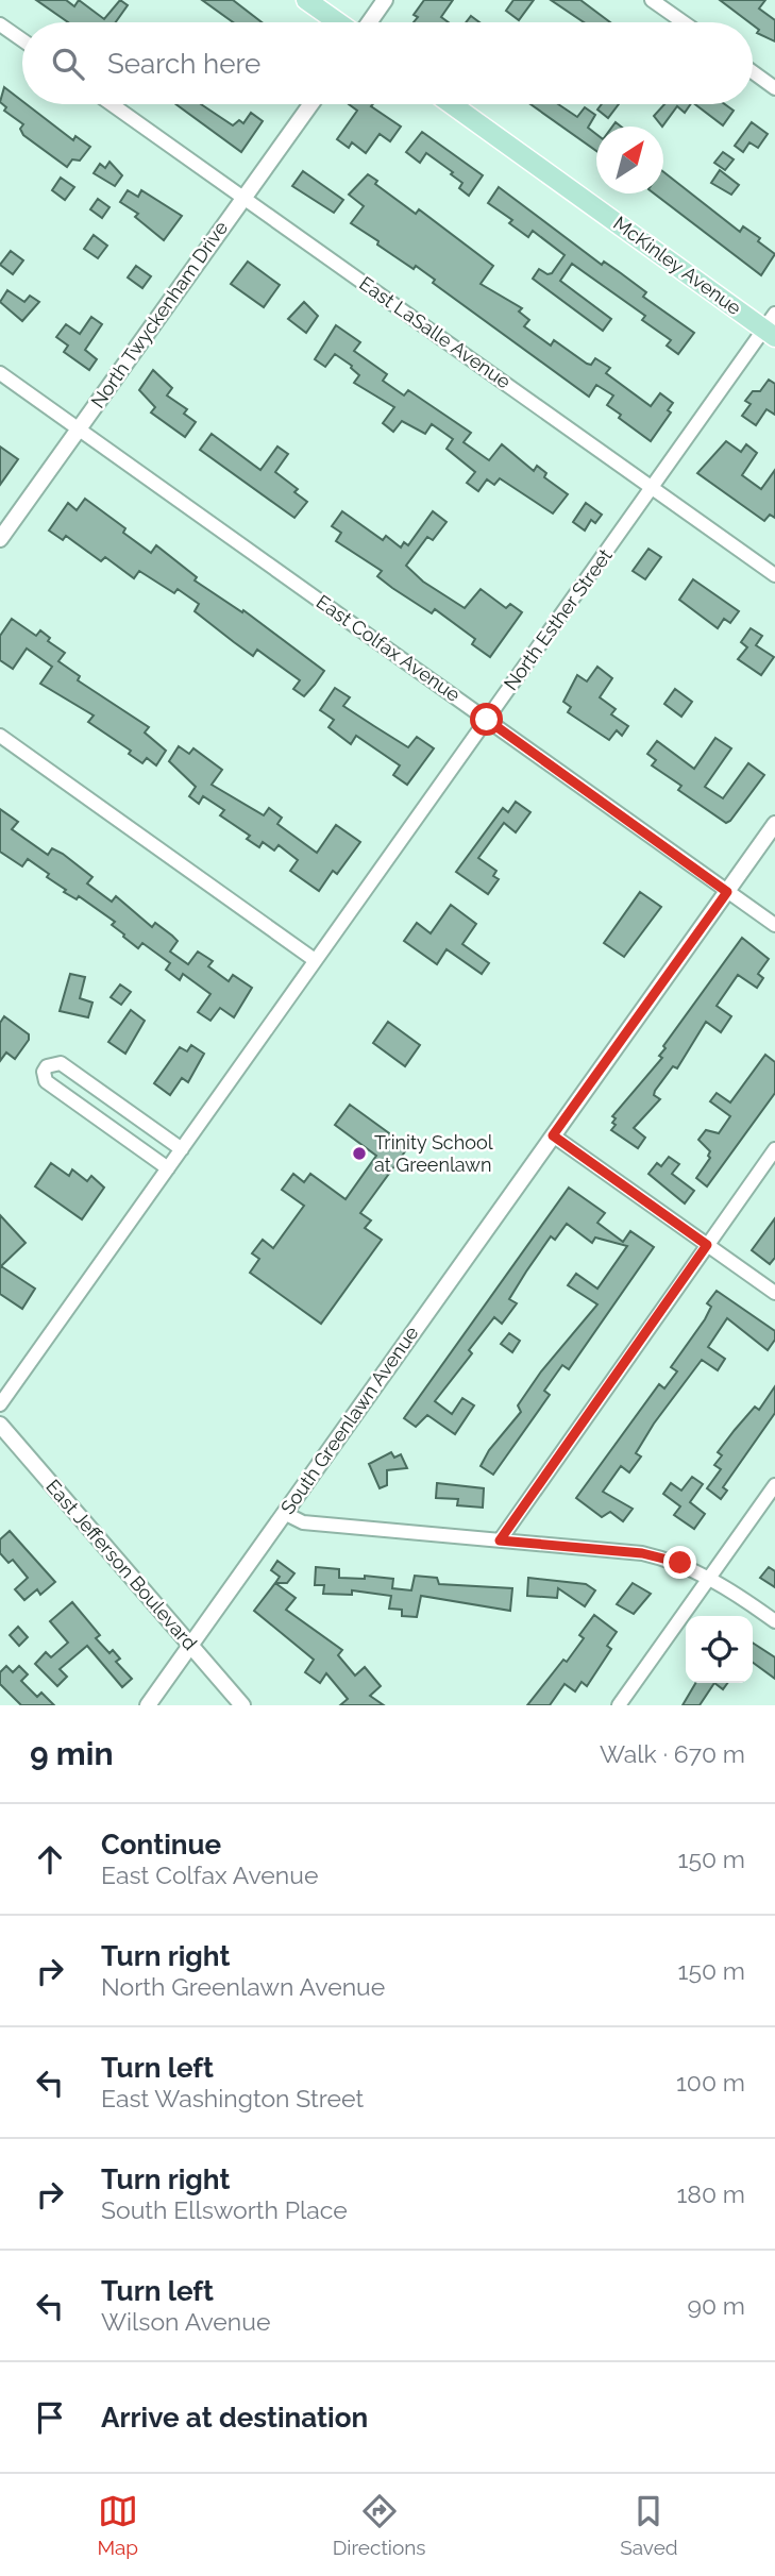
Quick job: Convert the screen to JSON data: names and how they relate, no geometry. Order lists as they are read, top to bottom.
{
  "streets": {
    "main road": ["McKinley Avenue"],
    "street": [
      "North Twyckenham Drive",
      "East LaSalle Avenue",
      "North Esther Street",
      "East Colfax Avenue",
      "South Greenlawn Avenue",
      "East Jefferson Boulevard"
    ]
  },
  "crossings": [
    ["McKinley Avenue", "North Esther Street"],
    ["North Twyckenham Drive", "East LaSalle Avenue"],
    ["North Twyckenham Drive", "East Colfax Avenue"],
    ["East LaSalle Avenue", "North Esther Street"],
    ["North Esther Street", "East Colfax Avenue"],
    ["East Colfax Avenue", "South Greenlawn Avenue"],
    ["South Greenlawn Avenue", "East Jefferson Boulevard"]
  ],
  "places": ["Trinity School at Greenlawn"],
  "north": "top right",
  "page": {
    "search": "Search here",
    "heading": ["9 min", "Walk · 670 m"],
    "list": [
      ["Continue", "East Colfax Avenue", "150 m"],
      ["Turn right", "North Greenlawn Avenue", "150 m"],
      ["Turn left", "East Washington Street", "100 m"],
      ["Turn right", "South Ellsworth Place", "180 m"],
      ["Turn left", "Wilson Avenue", "90 m"],
      "Arrive at destination"
    ],
    "nav": ["Map", "Directions", "Saved"]
  }
}
